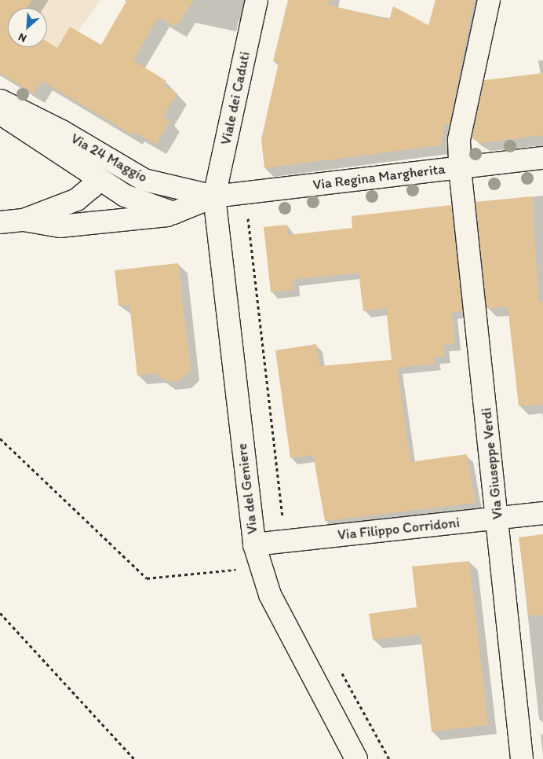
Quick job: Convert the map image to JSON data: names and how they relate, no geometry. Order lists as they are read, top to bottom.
{
  "streets": {
    "street": [
      "Viale dei Caduti",
      "Via 24 Maggio",
      "Via Regina Margherita",
      "Via Giuseppe Verdi",
      "Via del Geniere",
      "Via Filippo Corridoni"
    ]
  },
  "crossings": [
    ["Viale dei Caduti", "Via 24 Maggio"],
    ["Viale dei Caduti", "Via Regina Margherita"],
    ["Viale dei Caduti", "Via del Geniere"],
    ["Via 24 Maggio", "Via Regina Margherita"],
    ["Via 24 Maggio", "Via del Geniere"],
    ["Via Regina Margherita", "Via Giuseppe Verdi"],
    ["Via Regina Margherita", "Via del Geniere"],
    ["Via Giuseppe Verdi", "Via Filippo Corridoni"],
    ["Via del Geniere", "Via Filippo Corridoni"]
  ],
  "north": "bottom left"
}
